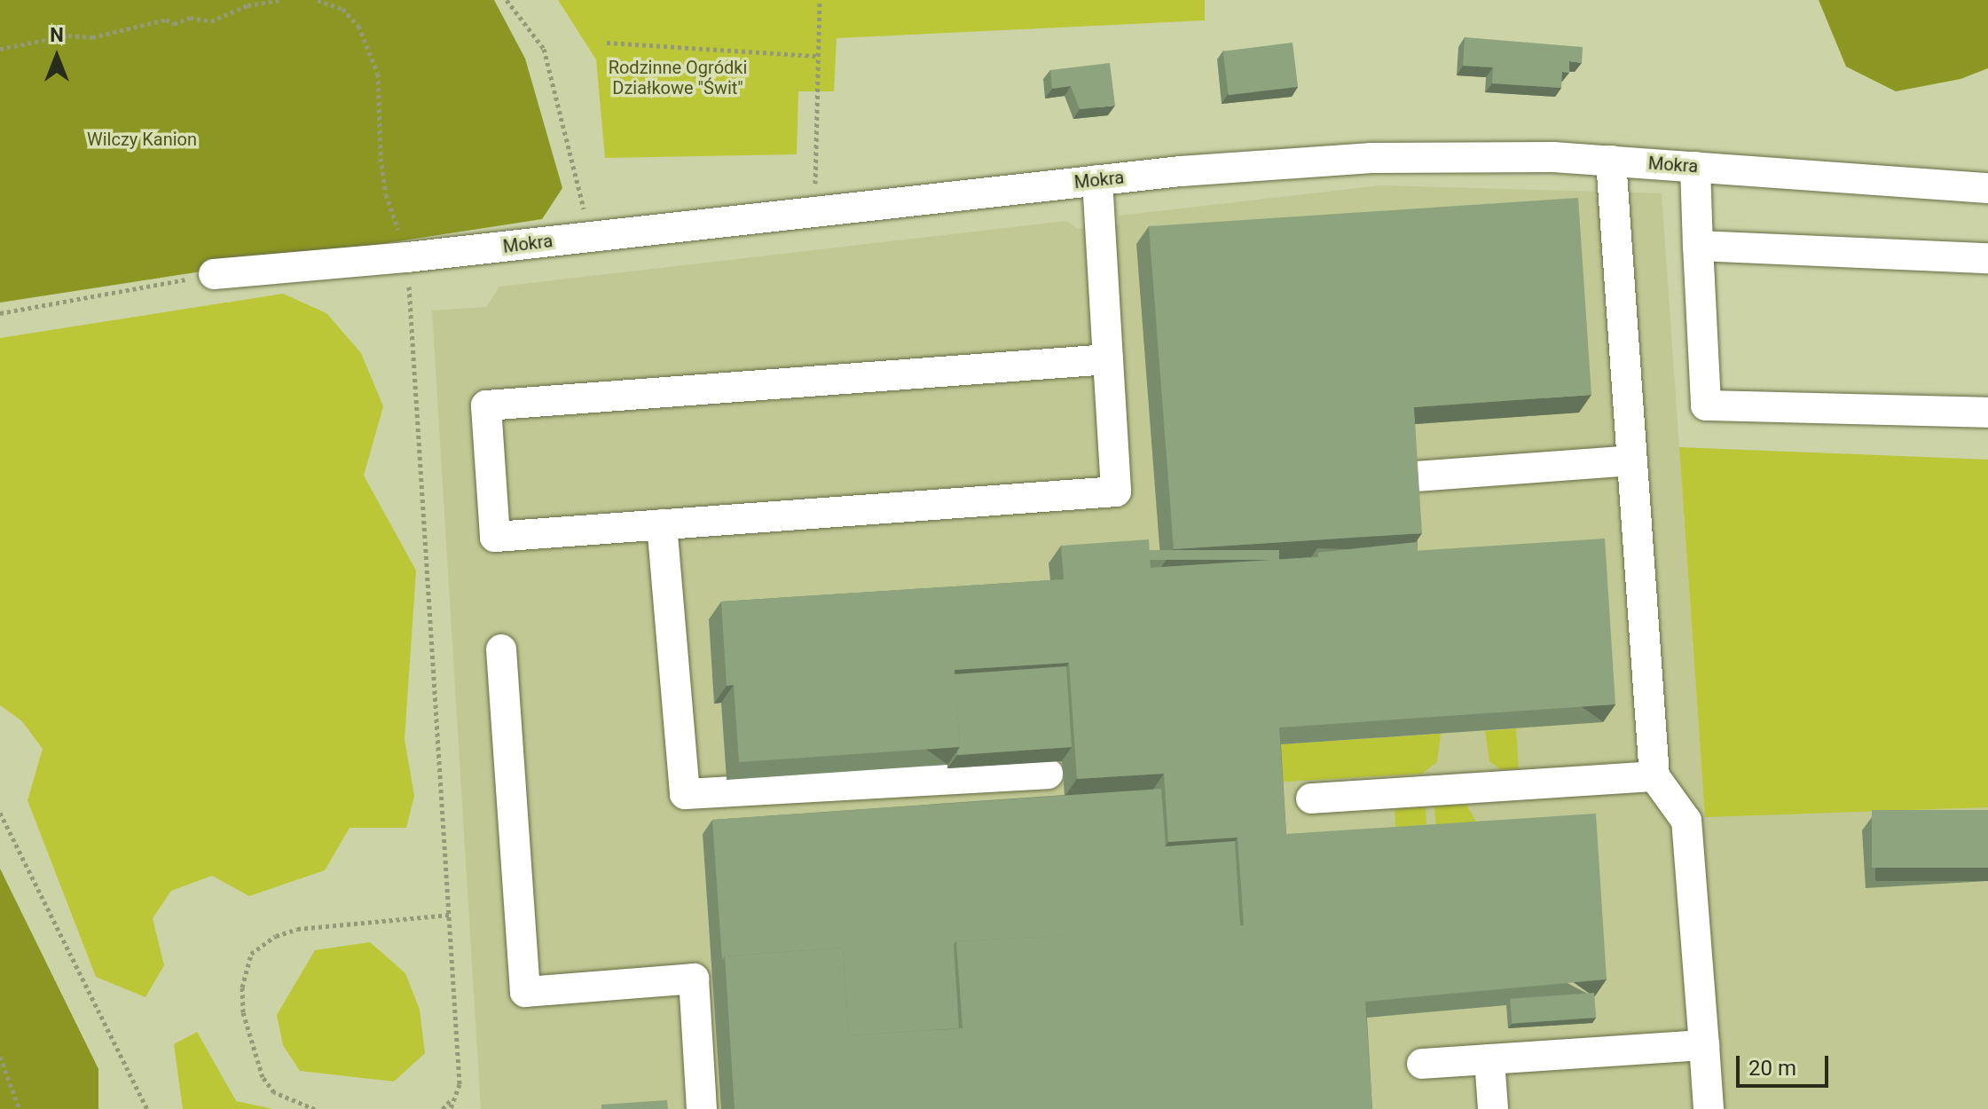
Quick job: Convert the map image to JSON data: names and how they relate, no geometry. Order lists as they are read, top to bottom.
{
  "streets": {
    "street": ["Mokra"]
  },
  "parks": ["Rodzinne Ogródki Działkowe \"Świt\"", "Wilczy Kanion"],
  "scale_bar": "20 m",
  "north": "top"
}
